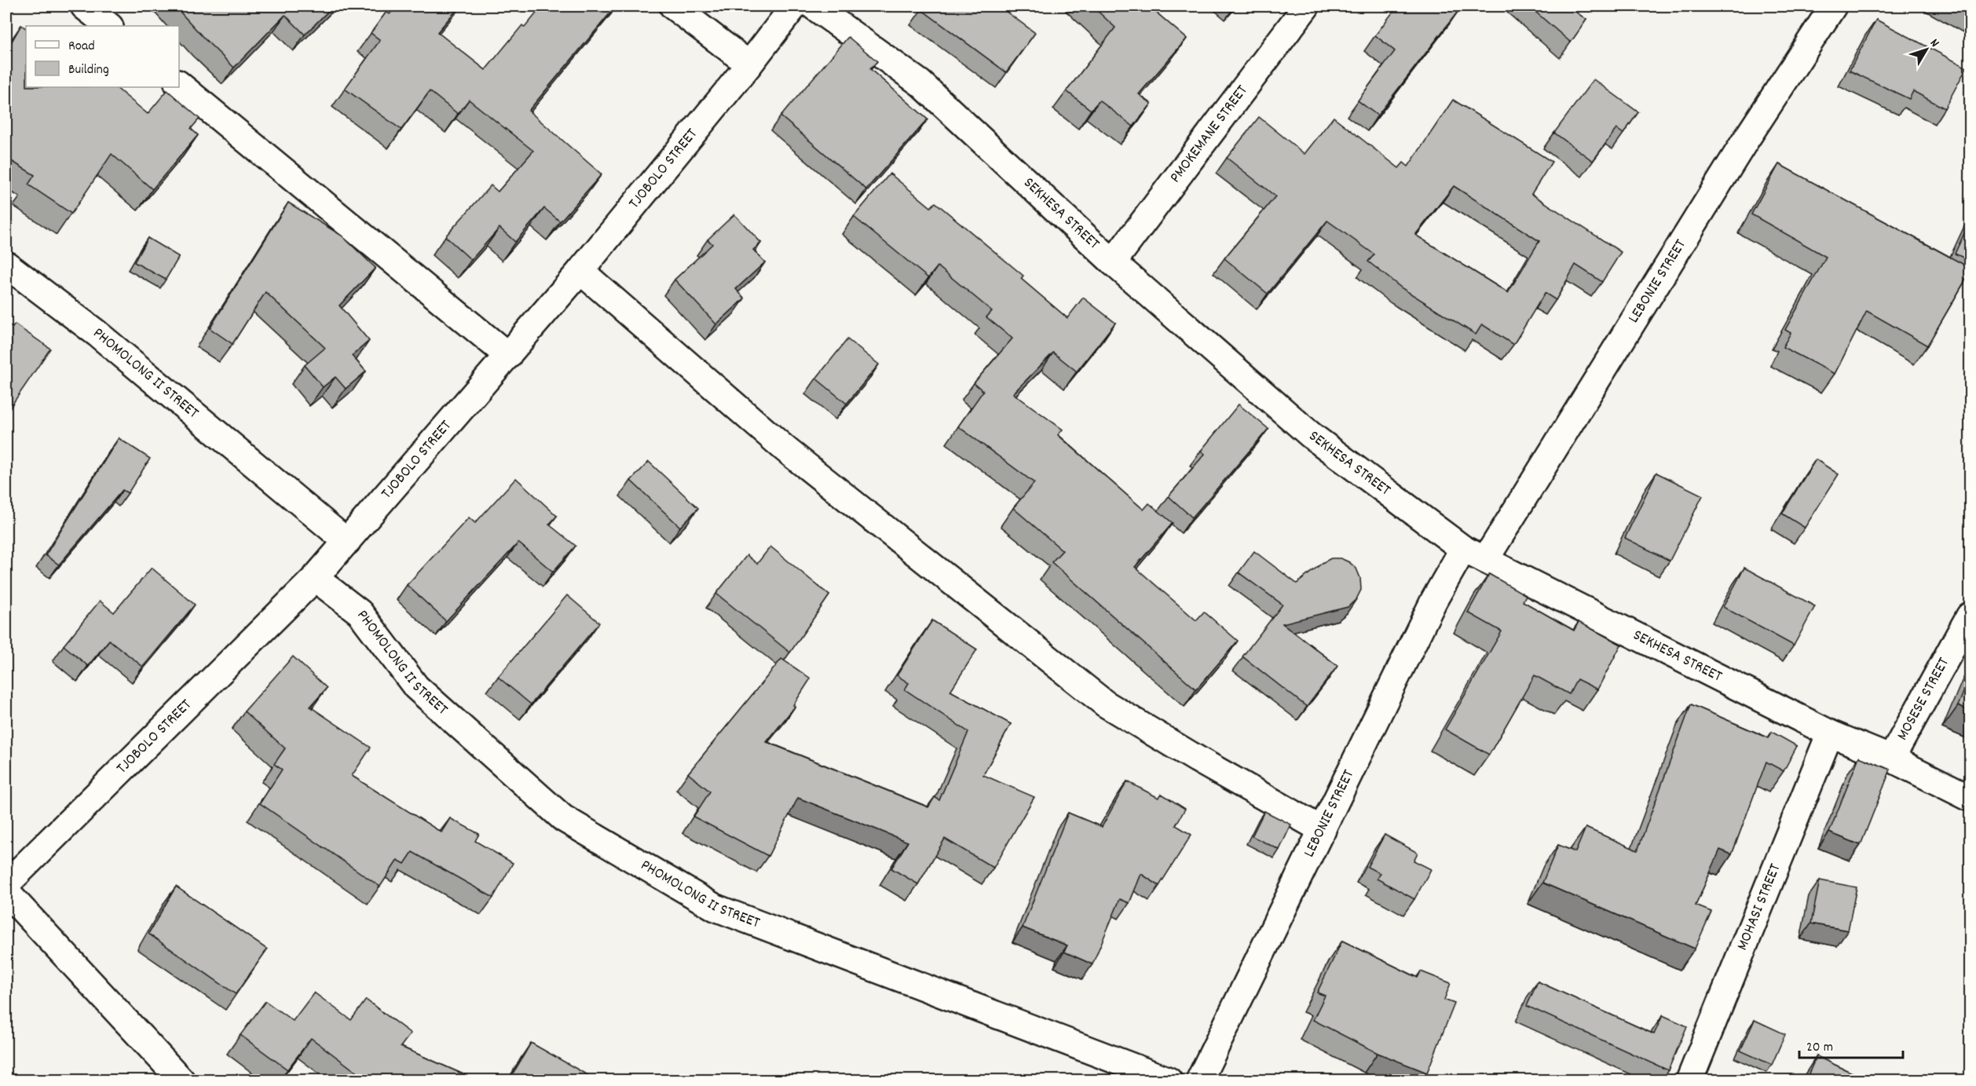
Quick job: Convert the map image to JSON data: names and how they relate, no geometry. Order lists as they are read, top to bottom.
{
  "streets": {
    "street": [
      "PMOKEMANE STREET",
      "TJOBOLO STREET",
      "SEKHESA STREET",
      "LEBONIE STREET",
      "PHOMOLONG II STREET",
      "MOSESE STREET",
      "MOHASI STREET"
    ]
  },
  "crossings": [
    ["PMOKEMANE STREET", "SEKHESA STREET"],
    ["TJOBOLO STREET", "PHOMOLONG II STREET"],
    ["SEKHESA STREET", "LEBONIE STREET"],
    ["SEKHESA STREET", "MOSESE STREET"],
    ["SEKHESA STREET", "MOHASI STREET"]
  ],
  "legend": ["Road", "Building"],
  "scale_bar": "20 m",
  "north": "top right"
}
